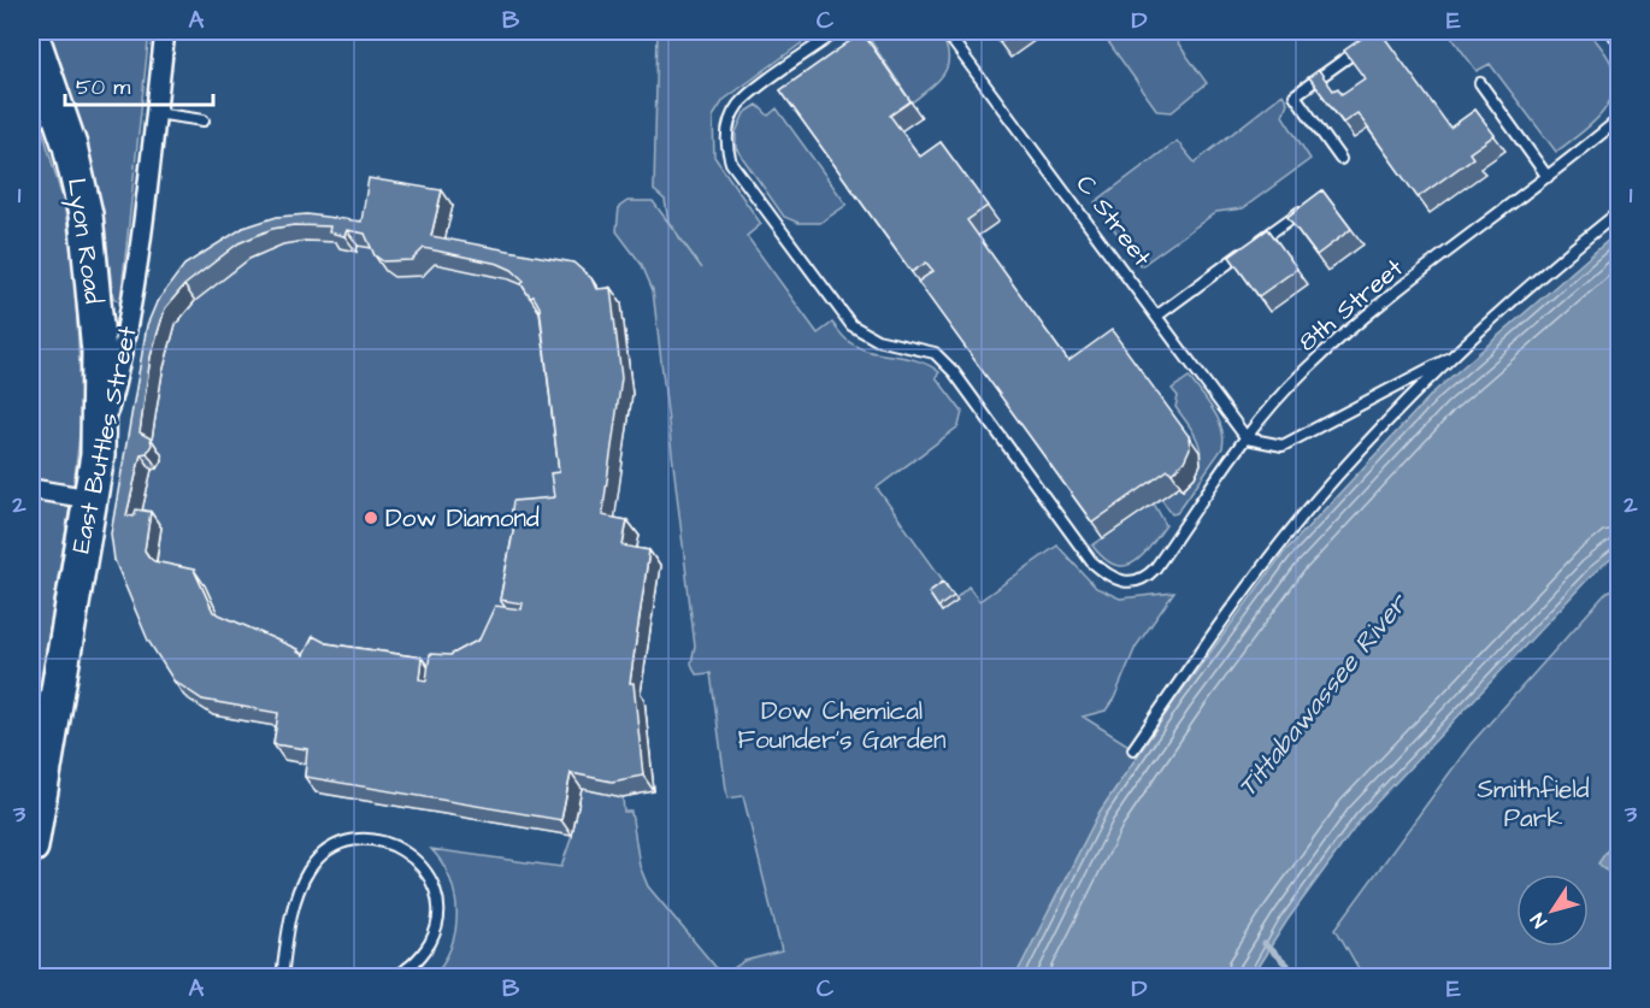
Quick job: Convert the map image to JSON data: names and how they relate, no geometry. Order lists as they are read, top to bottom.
{
  "streets": {
    "highway": ["Lyon Road", "East Buttles Street"],
    "lane": ["C Street", "8th Street"]
  },
  "crossings": [
    ["C Street", "8th Street"],
    ["Lyon Road", "East Buttles Street"]
  ],
  "water": ["Tittabawassee River"],
  "parks": ["Dow Chemical Founder's Garden", "Smithfield Park"],
  "places": ["Dow Diamond"],
  "scale_bar": "50 m",
  "north": "bottom left",
  "grid": {
    "columns": [
      "A",
      "B",
      "C",
      "D",
      "E"
    ],
    "rows": ["1", "2", "3"]
  }
}
